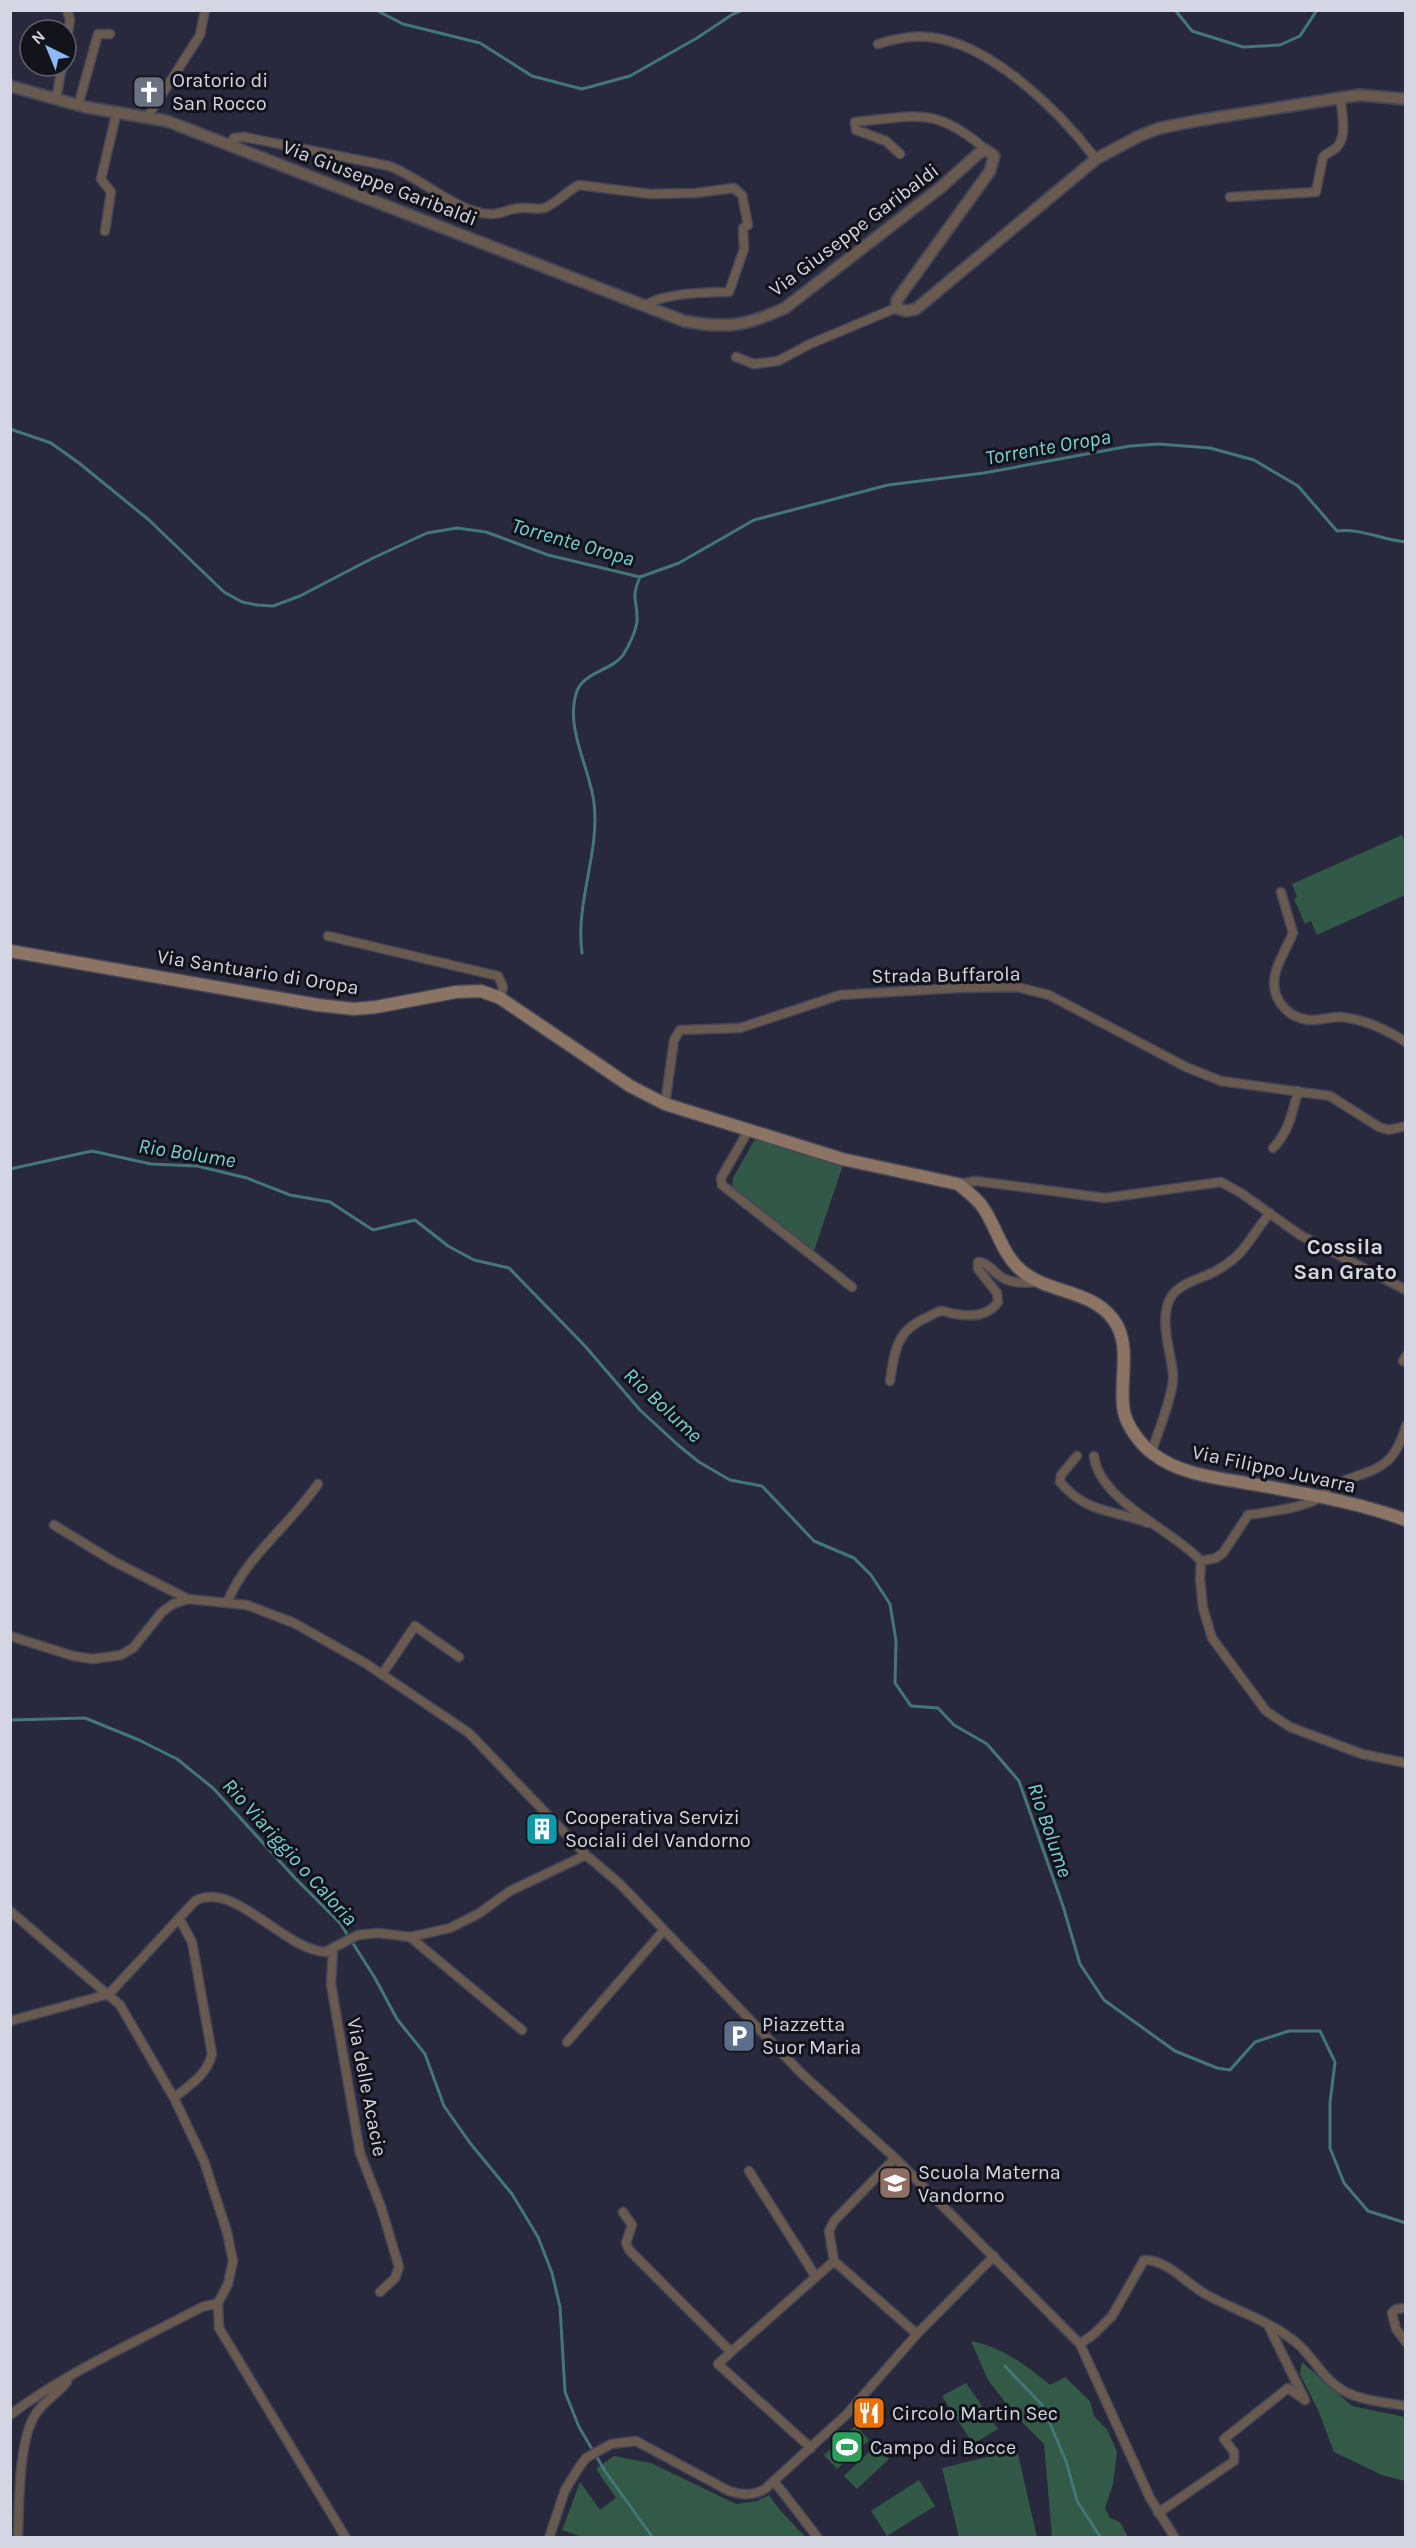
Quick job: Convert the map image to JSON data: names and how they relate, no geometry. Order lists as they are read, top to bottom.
{
  "streets": {
    "main road": ["Via Santuario di Oropa", "Via Filippo Juvarra"],
    "street": ["Via Giuseppe Garibaldi", "Strada Buffarola", "Via delle Acacie"]
  },
  "crossings": [
    ["Via Santuario di Oropa", "Strada Buffarola"],
    ["Via Santuario di Oropa", "Via Filippo Juvarra"]
  ],
  "districts": ["Cossila San Grato"],
  "water": ["Torrente Oropa", "Rio Bolume", "Rio Viariggio o Caloria"],
  "places": {
    "church": ["Oratorio di San Rocco"],
    "building": ["Cooperativa Servizi Sociali del Vandorno"],
    "parking": ["Piazzetta Suor Maria"],
    "school or university": ["Scuola Materna Vandorno"],
    "restaurant": ["Circolo Martin Sec"],
    "sports": ["Campo di Bocce"]
  },
  "north": "top left"
}
